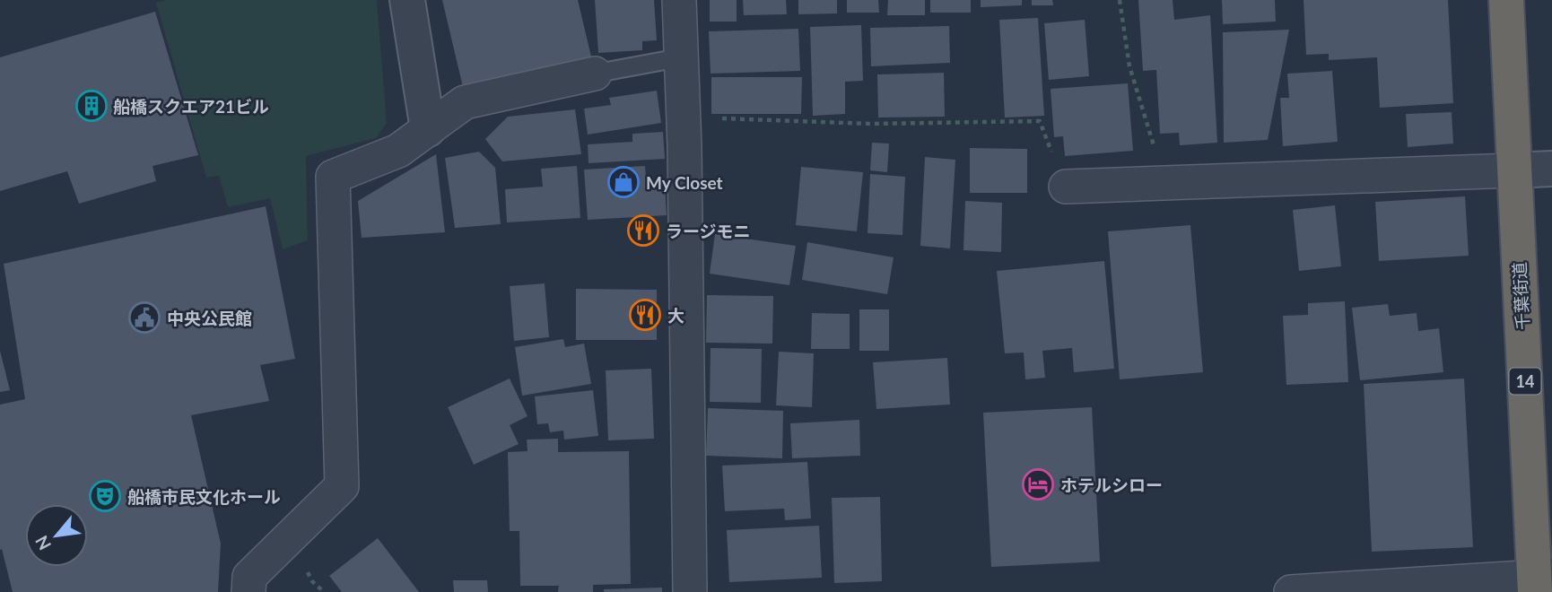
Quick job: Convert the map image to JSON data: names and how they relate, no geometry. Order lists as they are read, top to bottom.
{
  "streets": {
    "highway": ["千葉街道", "14"]
  },
  "places": {
    "building": ["船橋スクエア21ビル"],
    "shop": ["My Closet"],
    "restaurant": ["ラージモニ", "大"],
    "public building": ["中央公民館"],
    "hotel": ["ホテルシロー"],
    "theatre": ["船橋市民文化ホール"]
  },
  "north": "bottom left"
}
